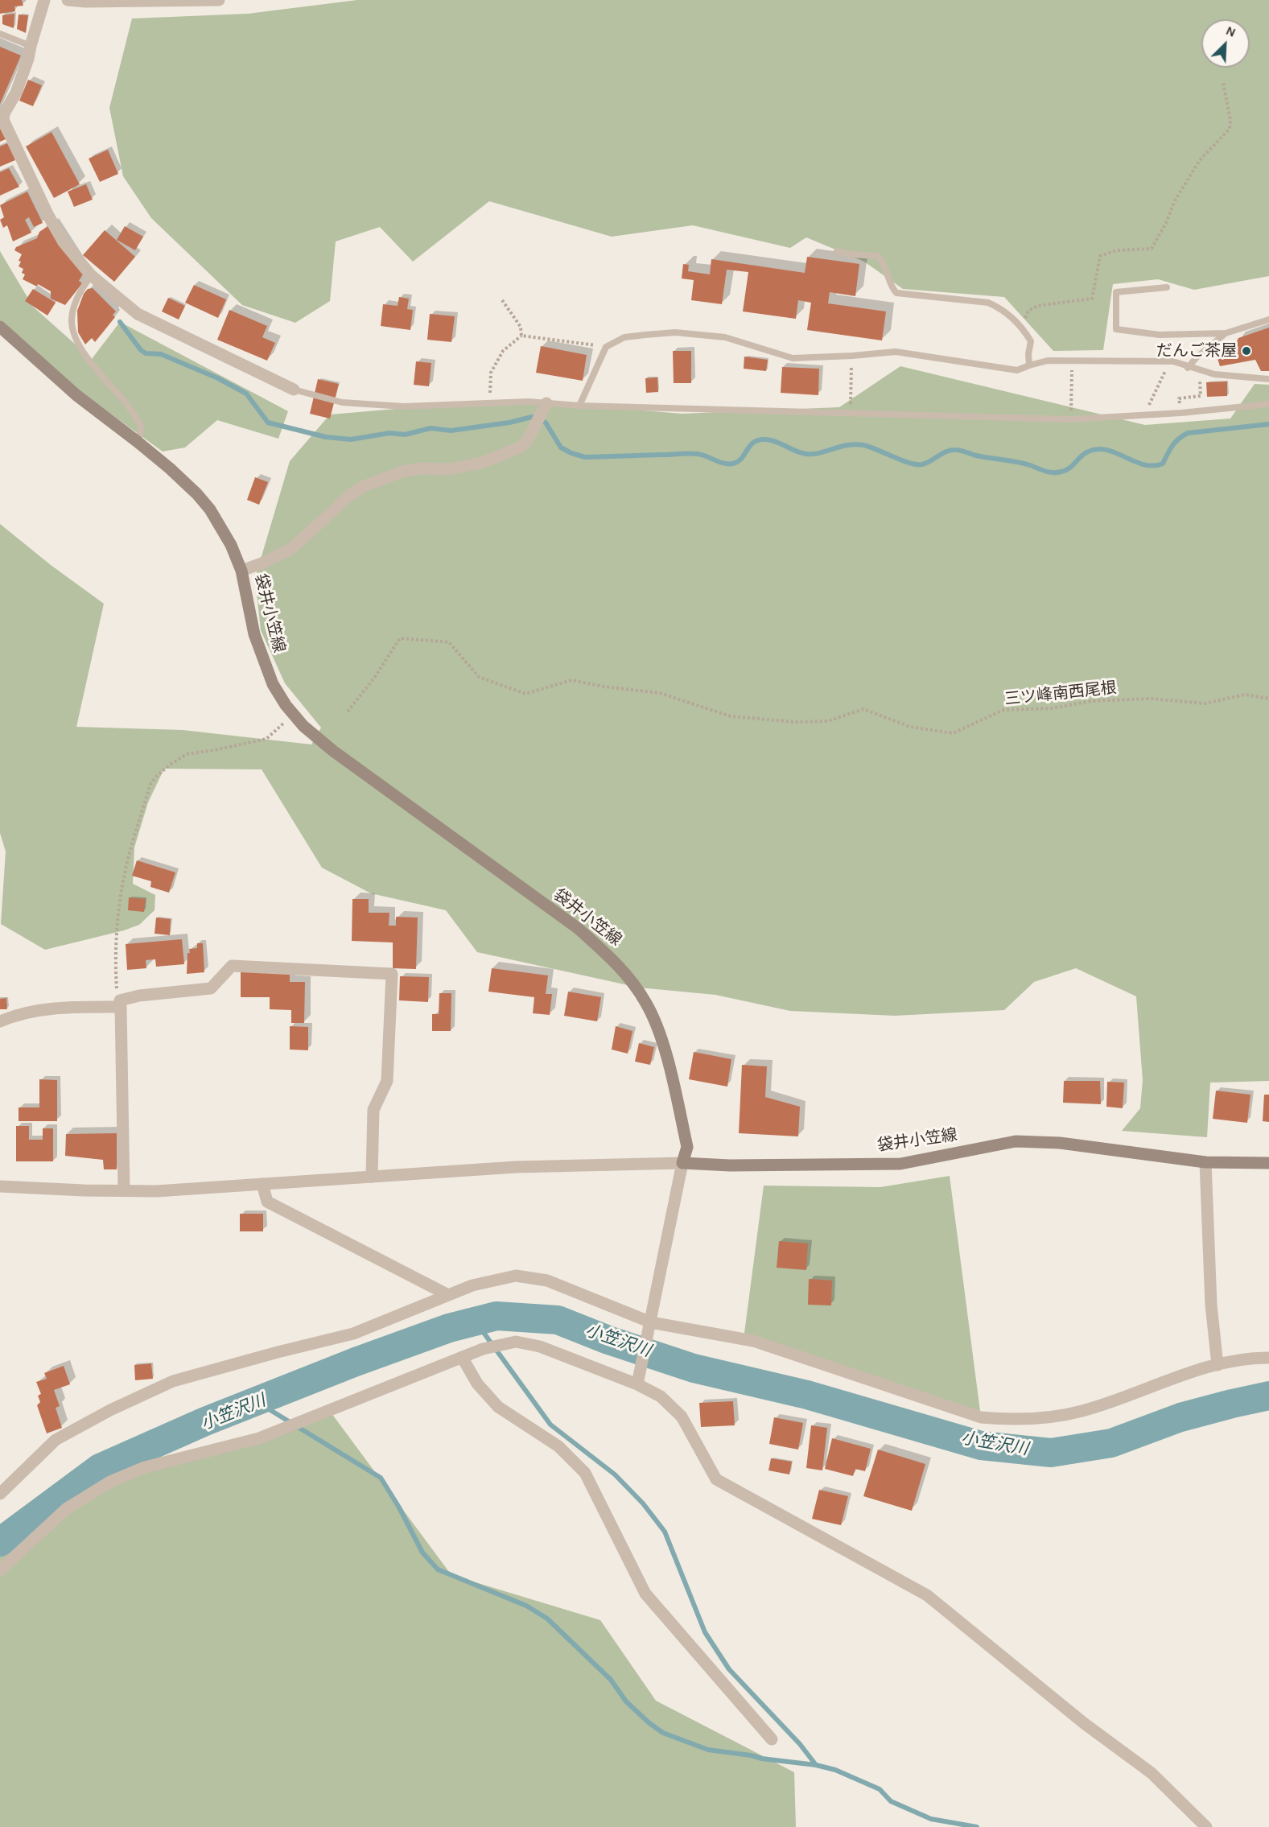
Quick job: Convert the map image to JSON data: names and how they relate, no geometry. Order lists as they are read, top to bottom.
{
  "streets": {
    "main road": ["袋井小笠線"],
    "path": ["三ツ峰南西尾根"]
  },
  "water": ["小笠沢川"],
  "places": ["だんご茶屋"],
  "north": "top right"
}
